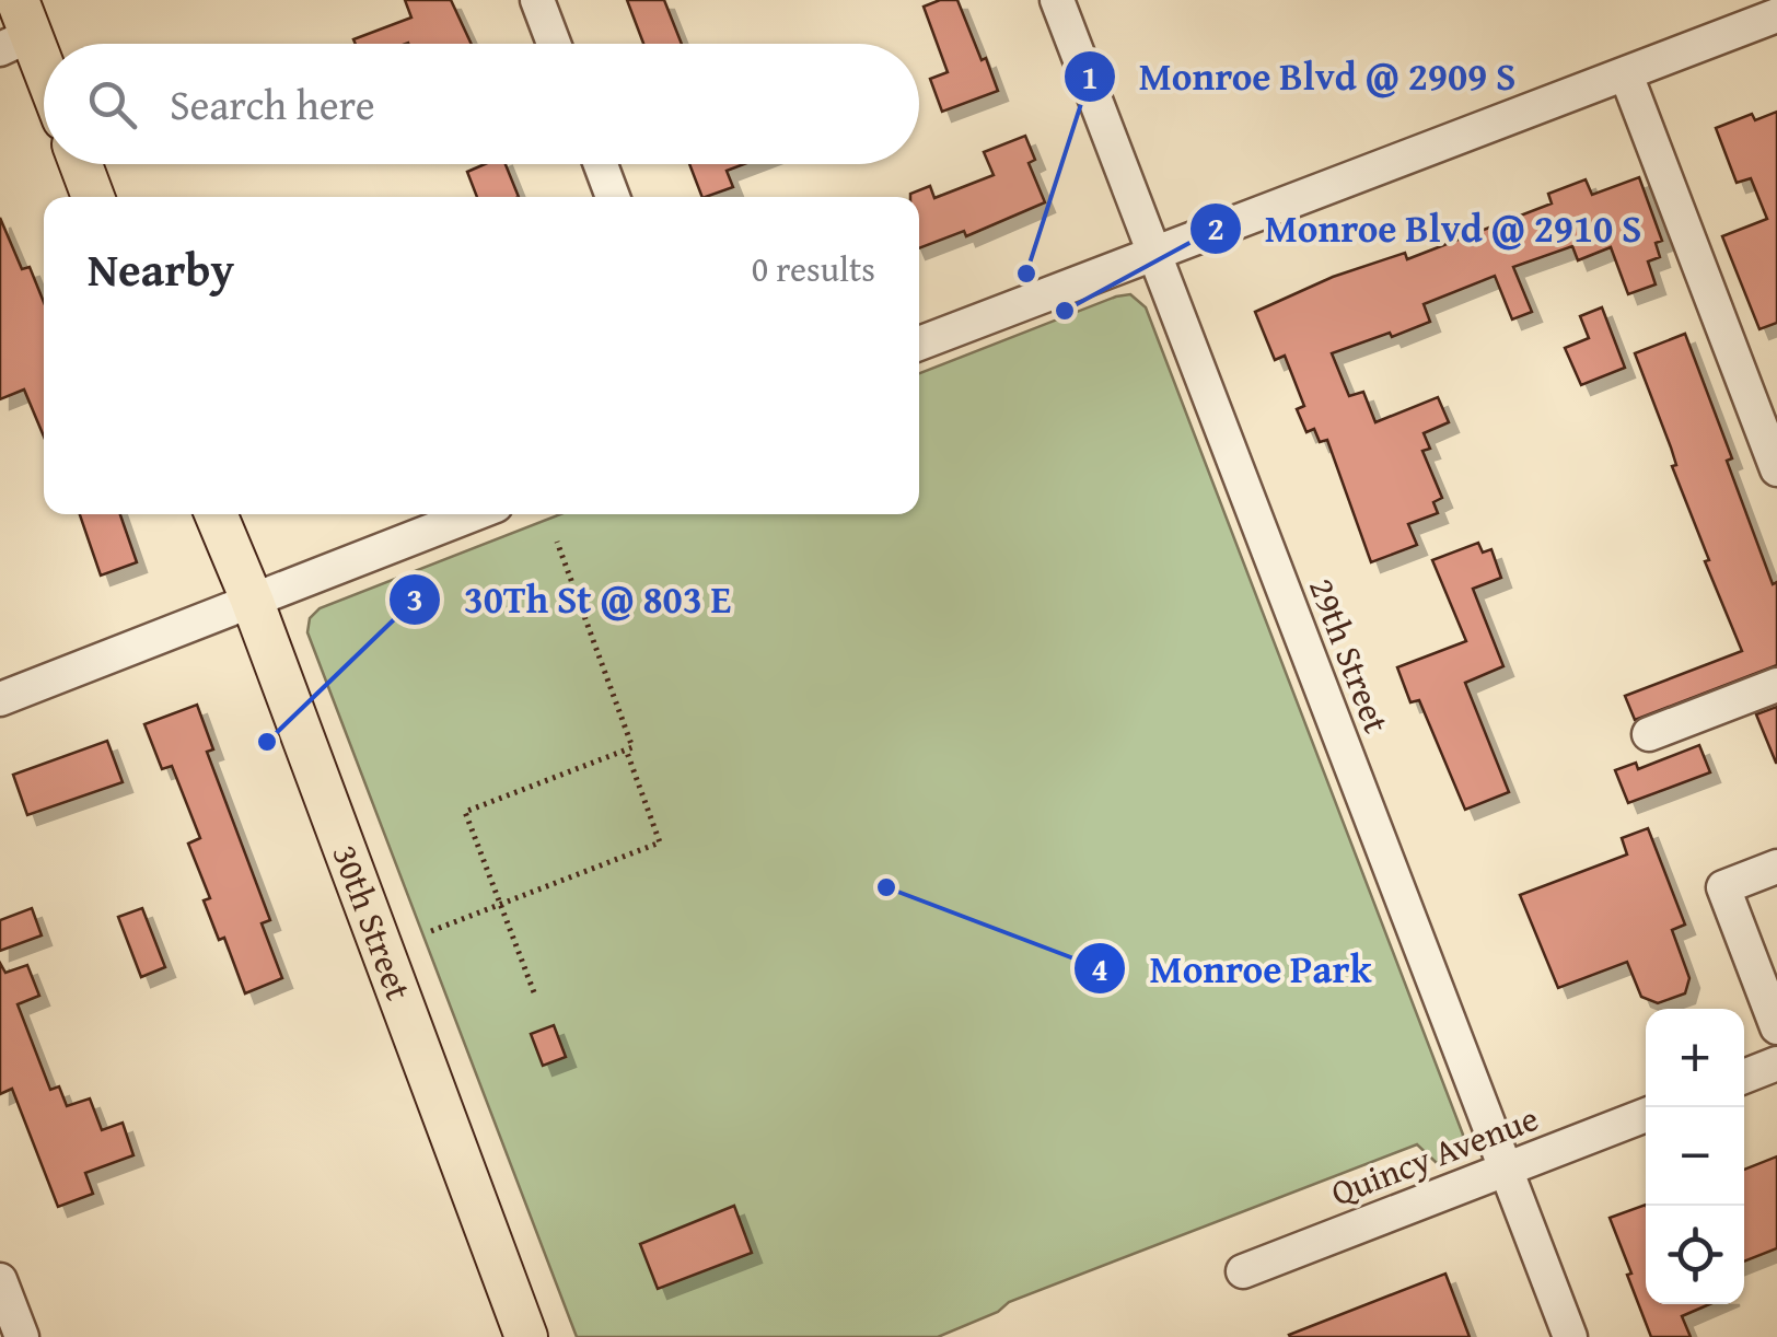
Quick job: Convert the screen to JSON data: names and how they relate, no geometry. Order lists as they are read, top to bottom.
{
  "streets": {
    "main road": ["30th Street"],
    "street": ["29th Street", "Quincy Avenue"]
  },
  "crossings": [
    ["29th Street", "Quincy Avenue"]
  ],
  "places": [
    "Monroe Blvd @ 2909 S",
    "Monroe Blvd @ 2910 S",
    "30Th St @ 803 E",
    "Monroe Park"
  ],
  "page": {
    "search": "Search here",
    "heading": ["Nearby", "0 results"],
    "map_buttons": ["+", "−"]
  }
}
